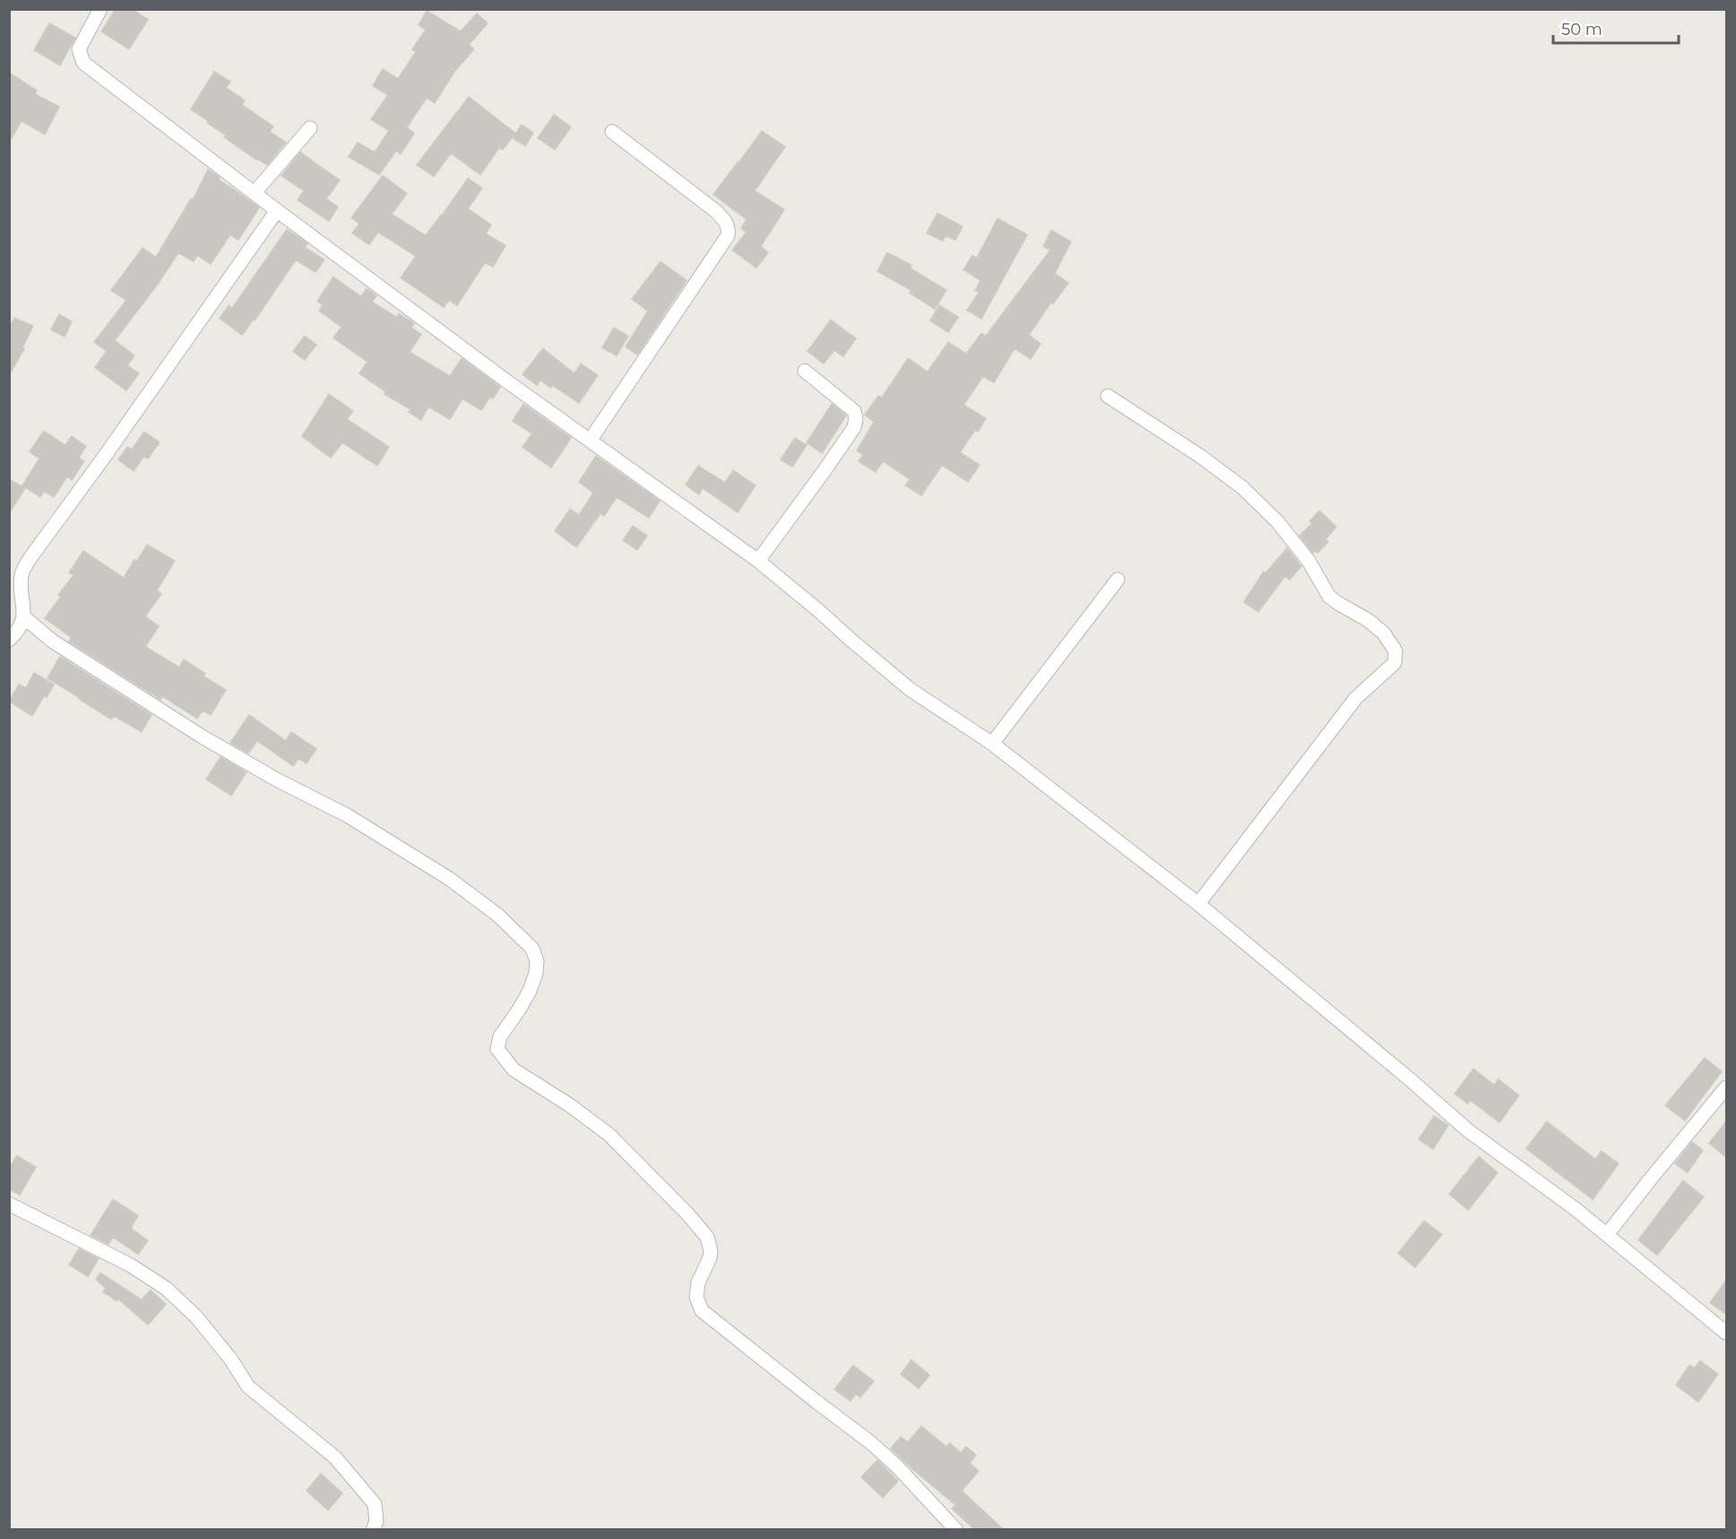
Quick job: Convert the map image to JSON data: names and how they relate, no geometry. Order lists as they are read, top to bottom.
{
  "scale_bar": "50 m"
}
